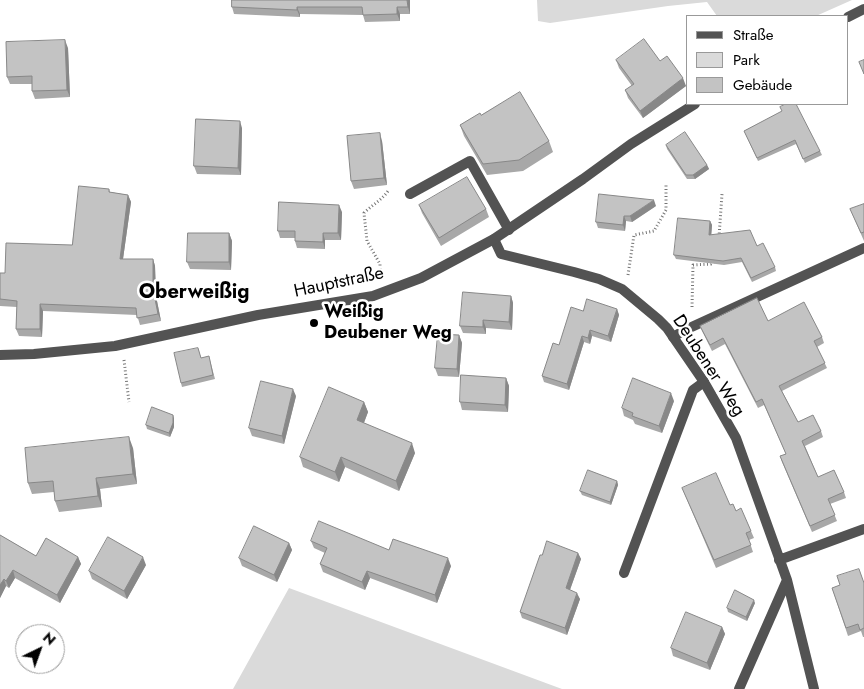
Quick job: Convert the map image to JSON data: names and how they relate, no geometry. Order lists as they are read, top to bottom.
{
  "streets": {
    "street": ["Hauptstraße", "Deubener Weg"]
  },
  "crossings": [
    ["Hauptstraße", "Deubener Weg"]
  ],
  "districts": ["Oberweißig"],
  "places": ["Weißig Deubener Weg"],
  "legend": ["Straße", "Park", "Gebäude"],
  "north": "top right"
}
